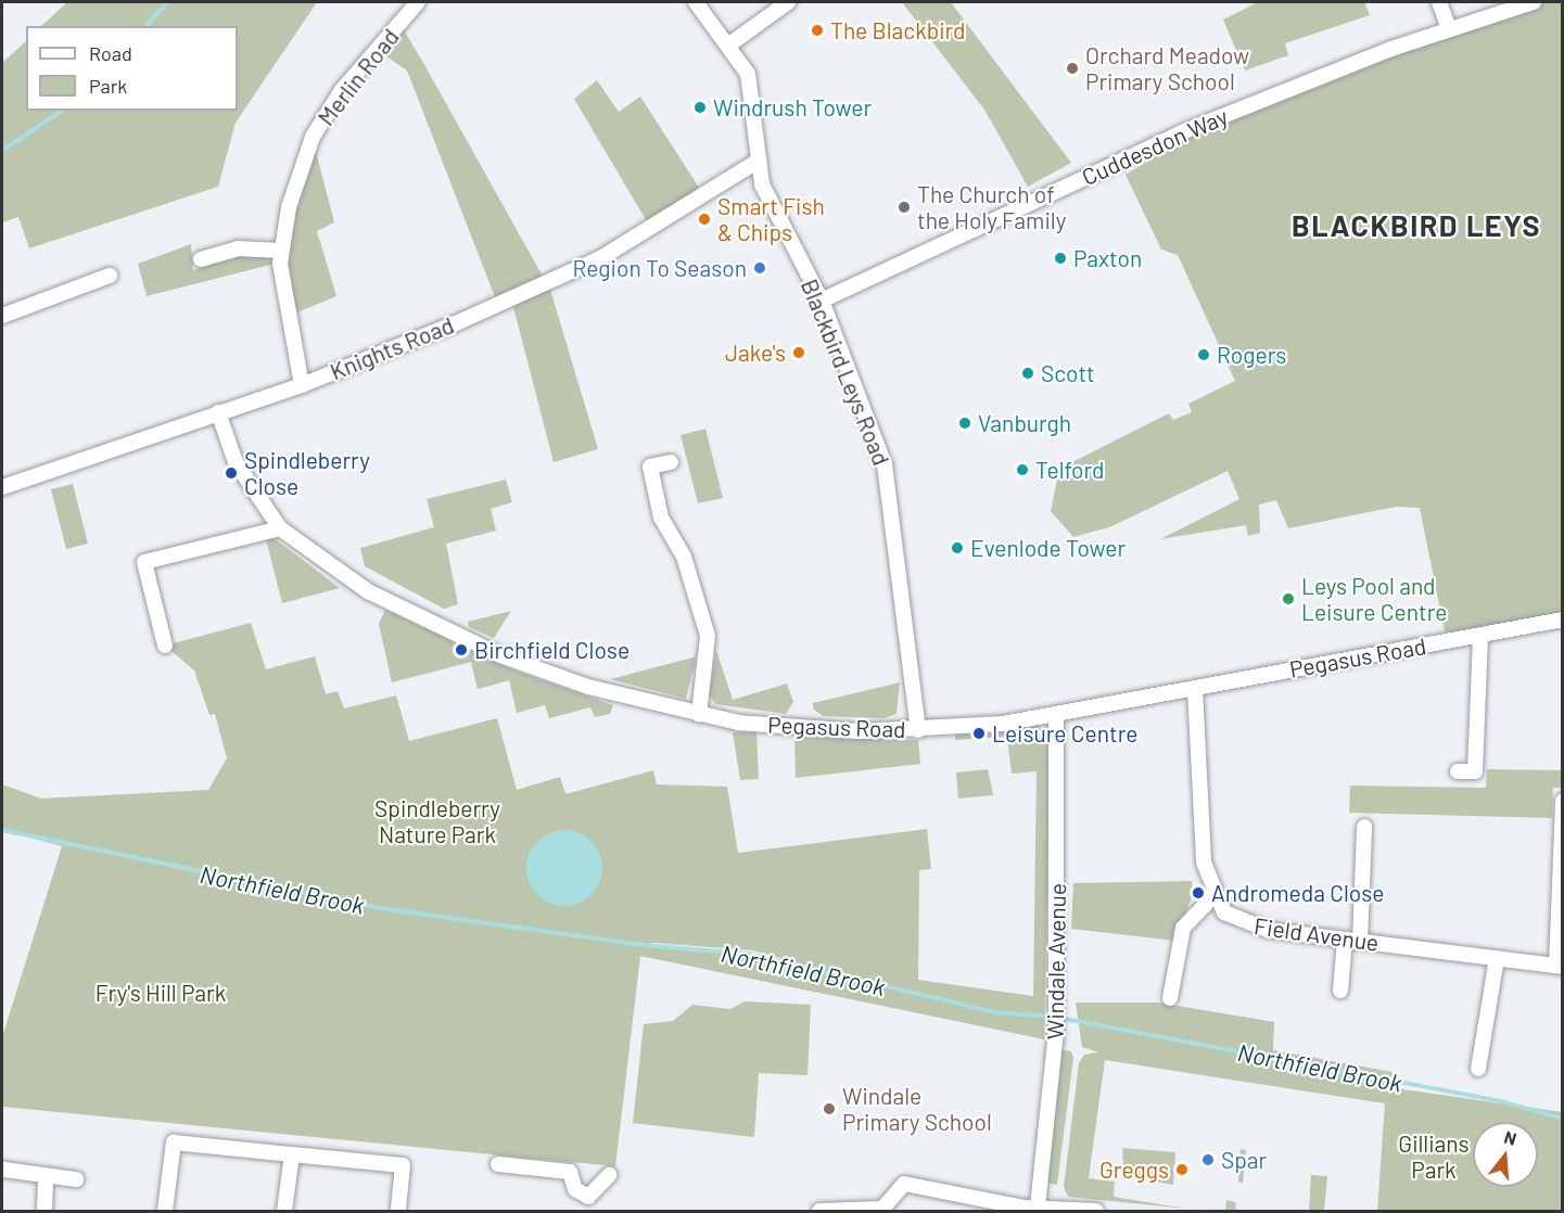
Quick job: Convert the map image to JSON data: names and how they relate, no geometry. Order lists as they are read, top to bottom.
{
  "streets": {
    "street": [
      "Merlin Road",
      "Cuddesdon Way",
      "Knights Road",
      "Blackbird Leys Road",
      "Pegasus Road",
      "Field Avenue",
      "Windale Avenue"
    ]
  },
  "crossings": [
    ["Merlin Road", "Knights Road"],
    ["Cuddesdon Way", "Blackbird Leys Road"],
    ["Knights Road", "Blackbird Leys Road"],
    ["Knights Road", "Pegasus Road"],
    ["Blackbird Leys Road", "Pegasus Road"],
    ["Pegasus Road", "Windale Avenue"]
  ],
  "districts": ["BLACKBIRD LEYS"],
  "water": ["Northfield Brook"],
  "parks": ["Spindleberry Nature Park", "Fry's Hill Park", "Gillians Park"],
  "places": [
    "The Blackbird",
    "Orchard Meadow Primary School",
    "Windrush Tower",
    "The Church of the Holy Family",
    "Smart Fish & Chips",
    "Paxton",
    "Region To Season",
    "Jake's",
    "Rogers",
    "Scott",
    "Vanburgh",
    "Telford",
    "Spindleberry Close",
    "Evenlode Tower",
    "Leys Pool and Leisure Centre",
    "Birchfield Close",
    "Leisure Centre",
    "Andromeda Close",
    "Windale Primary School",
    "Spar",
    "Greggs"
  ],
  "legend": ["Road", "Park"],
  "north": "top"
}
